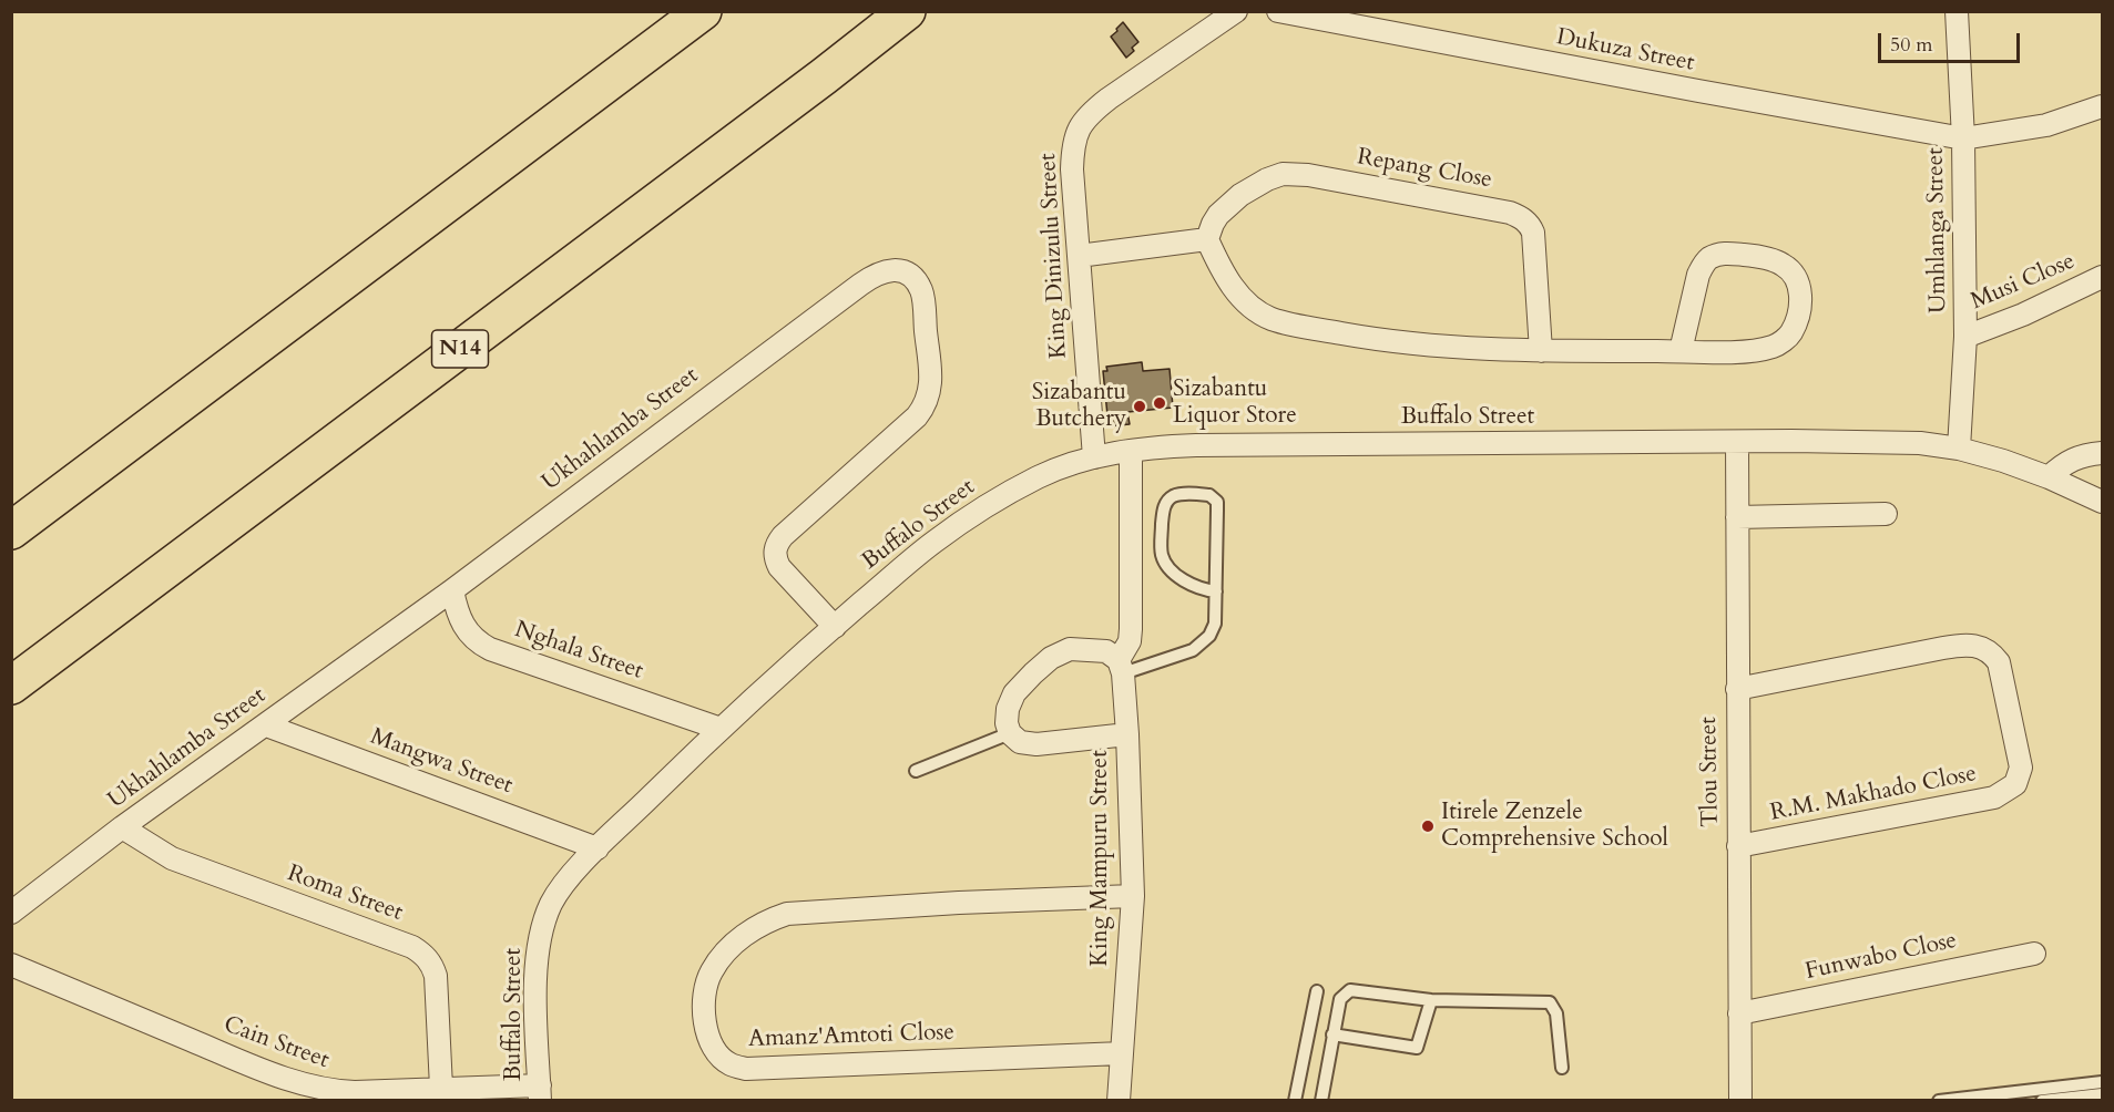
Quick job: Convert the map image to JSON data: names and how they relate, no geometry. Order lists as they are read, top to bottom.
{
  "streets": {
    "highway": ["N14"],
    "street": [
      "Dukuza Street",
      "Repang Close",
      "Umhlanga Street",
      "King Dinizulu Street",
      "Musi Close",
      "Buffalo Street",
      "Ukhahlamba Street",
      "Nghala Street",
      "Mangwa Street",
      "Tlou Street",
      "R.M. Makhado Close",
      "King Mampuru Street",
      "Roma Street",
      "Funwabo Close",
      "Amanz'Amtoti Close",
      "Cain Street"
    ]
  },
  "crossings": [
    ["Dukuza Street", "Umhlanga Street"],
    ["Umhlanga Street", "Musi Close"],
    ["Umhlanga Street", "Buffalo Street"],
    ["King Dinizulu Street", "Buffalo Street"],
    ["Buffalo Street", "Ukhahlamba Street"],
    ["Buffalo Street", "Nghala Street"],
    ["Buffalo Street", "Mangwa Street"],
    ["Buffalo Street", "Tlou Street"],
    ["Buffalo Street", "King Mampuru Street"],
    ["Buffalo Street", "Cain Street"],
    ["Ukhahlamba Street", "Nghala Street"],
    ["Ukhahlamba Street", "Mangwa Street"],
    ["Ukhahlamba Street", "Roma Street"],
    ["Tlou Street", "R.M. Makhado Close"],
    ["Tlou Street", "Funwabo Close"],
    ["King Mampuru Street", "Amanz'Amtoti Close"],
    ["Roma Street", "Cain Street"]
  ],
  "places": ["Sizabantu Liquor Store", "Sizabantu Butchery", "Itirele Zenzele Comprehensive School"],
  "scale_bar": "50 m"
}
